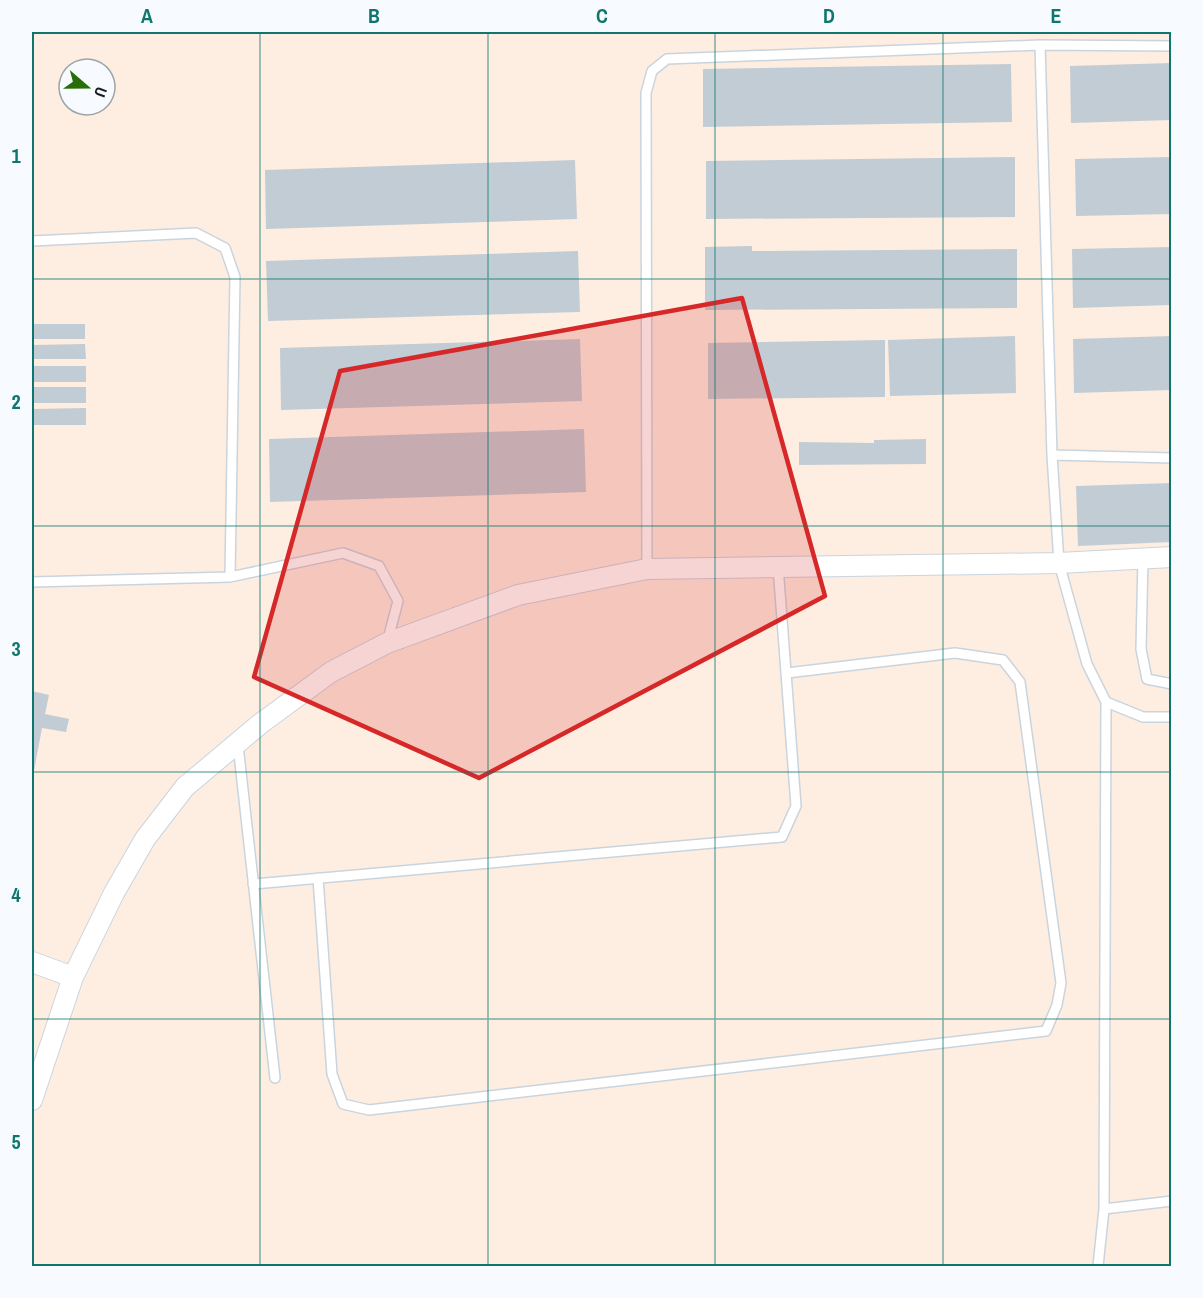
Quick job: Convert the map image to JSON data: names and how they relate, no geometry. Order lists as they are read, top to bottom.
{
  "north": "right",
  "grid": {
    "columns": [
      "A",
      "B",
      "C",
      "D",
      "E"
    ],
    "rows": [
      "1",
      "2",
      "3",
      "4",
      "5"
    ]
  }
}
